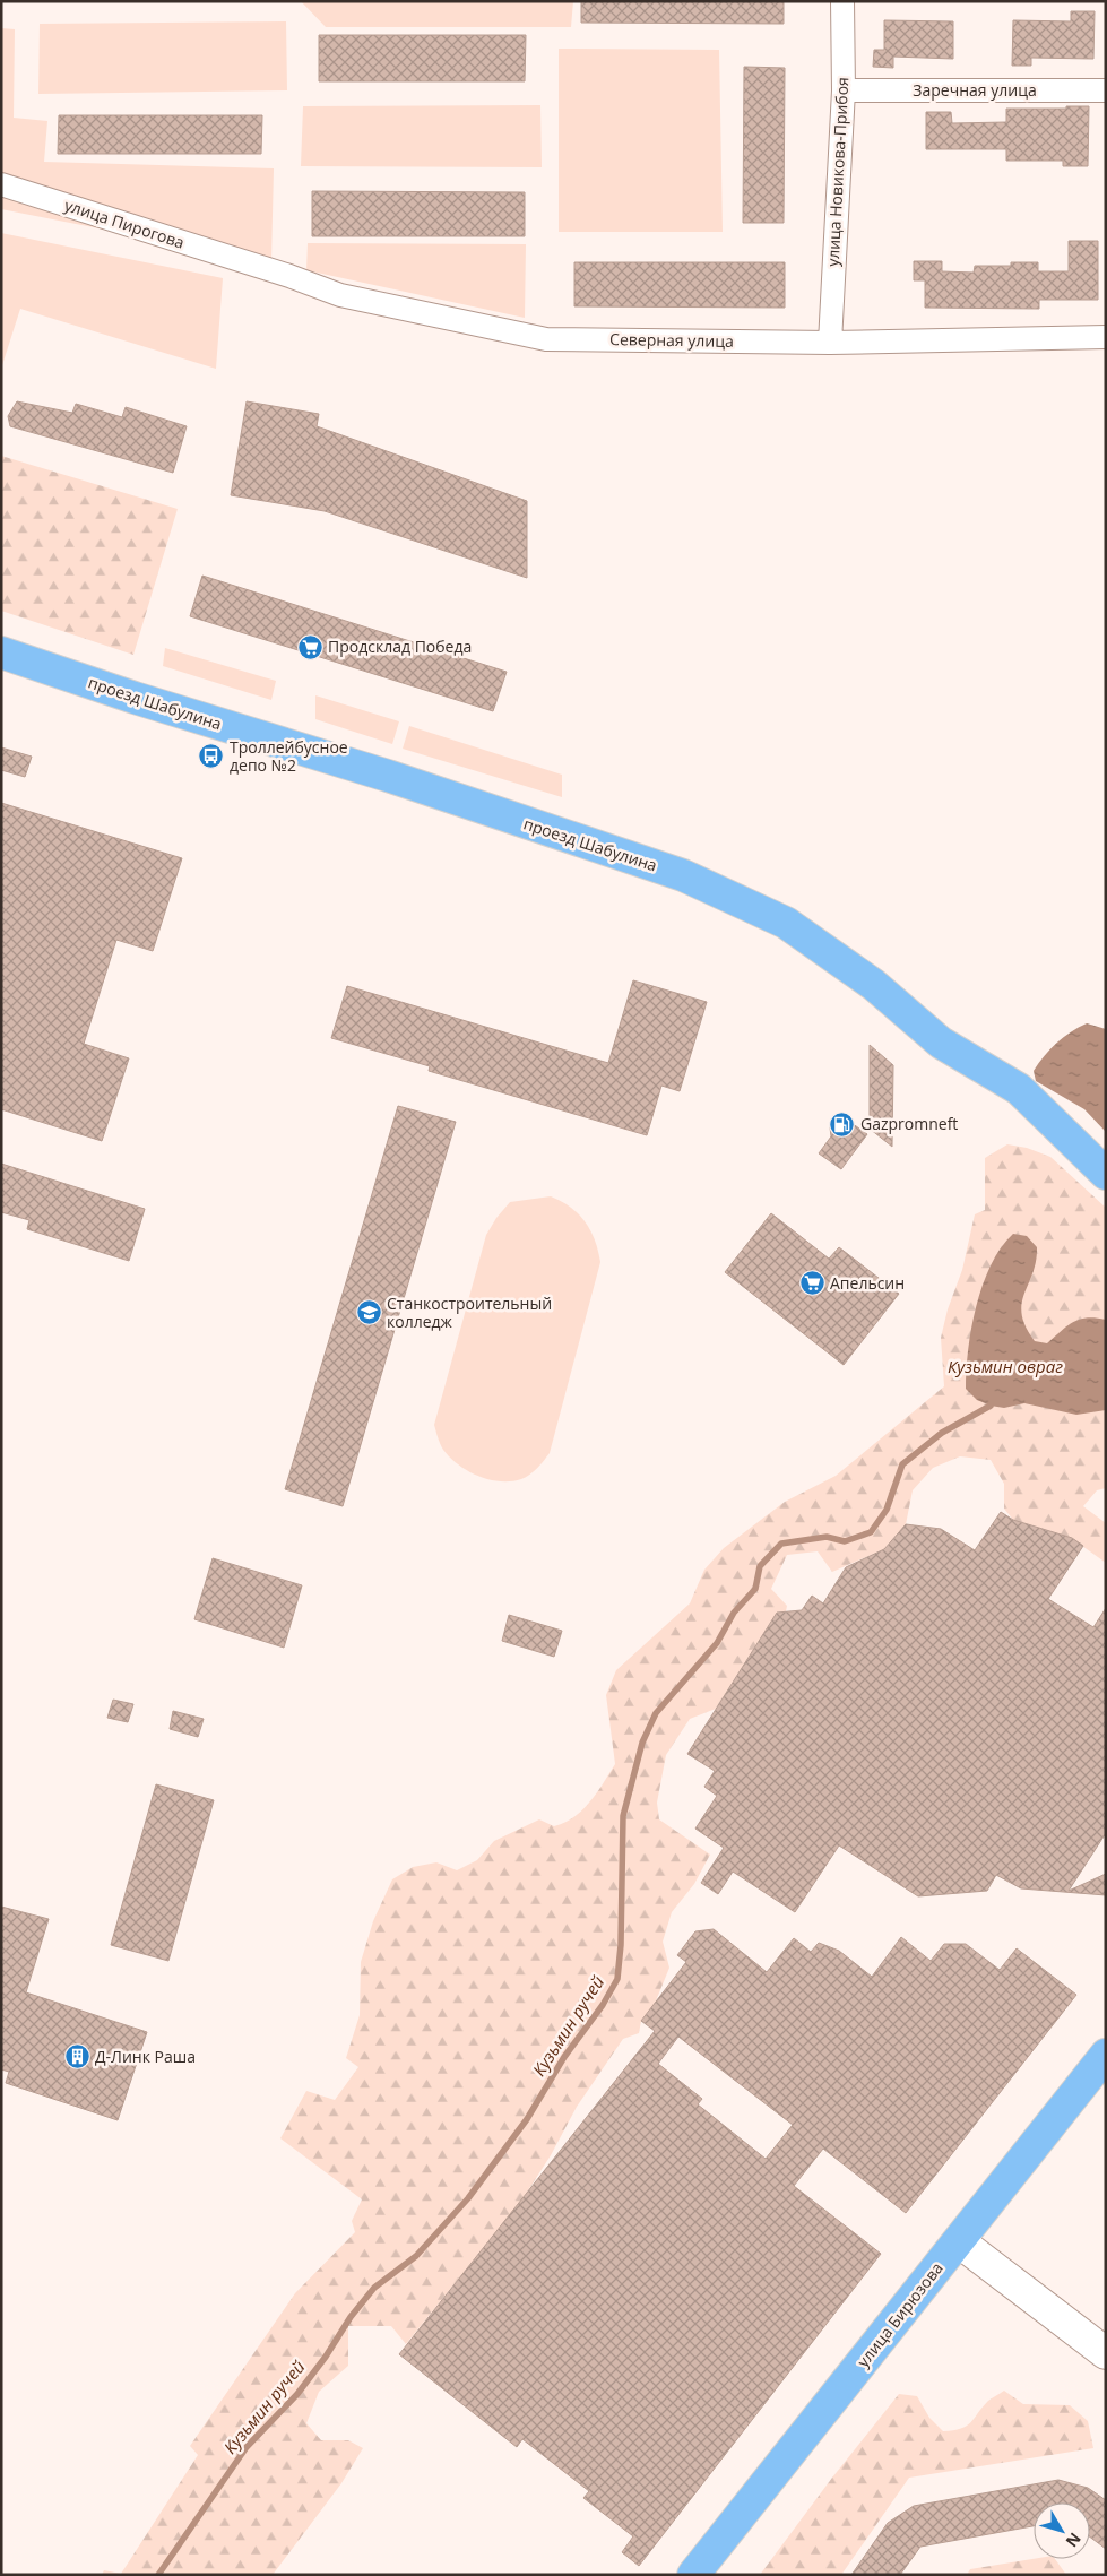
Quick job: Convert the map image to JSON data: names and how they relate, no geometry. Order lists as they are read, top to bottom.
{
  "streets": {
    "main road": ["проезд Шабулина", "улица Бирюзова"],
    "street": [
      "Заречная улица",
      "улица Новикова-Прибоя",
      "улица Пирогова",
      "Северная улица"
    ]
  },
  "crossings": [
    ["Заречная улица", "улица Новикова-Прибоя"],
    ["улица Новикова-Прибоя", "Северная улица"],
    ["улица Пирогова", "Северная улица"]
  ],
  "water": ["Кузьмин овраг", "Кузьмин ручей"],
  "places": {
    "supermarket": ["Продсклад Победа", "Апельсин"],
    "bus stop": ["Троллейбусное депо №2"],
    "fuel station": ["Gazpromneft"],
    "school or university": ["Станкостроительный колледж"],
    "building": ["Д-Линк Раша"]
  },
  "north": "bottom right"
}
